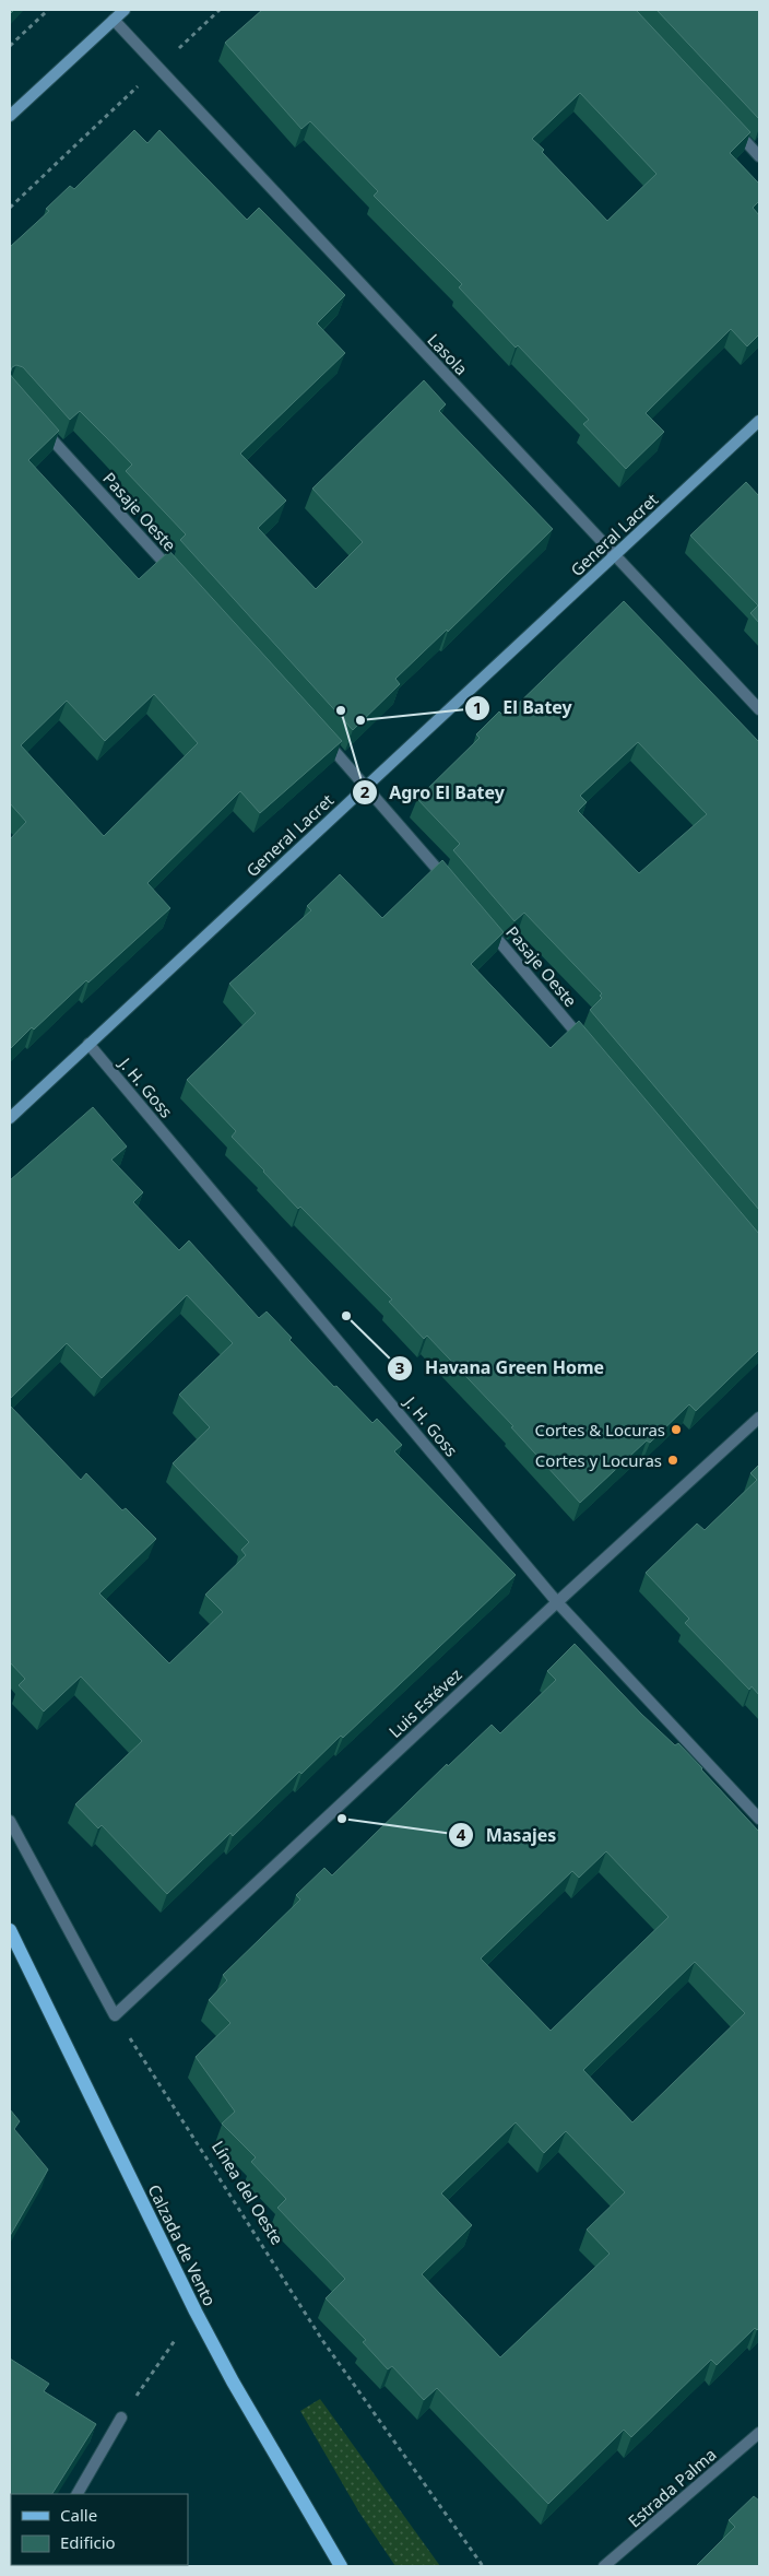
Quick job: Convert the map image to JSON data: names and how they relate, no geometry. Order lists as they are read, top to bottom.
{
  "streets": {
    "main road": ["General Lacret", "Calzada de Vento"],
    "street": [
      "Lasola",
      "Pasaje Oeste",
      "J. H. Goss",
      "Luis Estévez",
      "Estrada Palma"
    ],
    "path": ["Línea del Oeste"]
  },
  "crossings": [
    ["Lasola", "General Lacret"],
    ["General Lacret", "J. H. Goss"],
    ["J. H. Goss", "Luis Estévez"],
    ["Luis Estévez", "Línea del Oeste"]
  ],
  "places": [
    "Agro El Batey",
    "El Batey",
    "Havana Green Home",
    "Cortes & Locuras",
    "Cortes y Locuras",
    "Masajes"
  ],
  "legend": ["Calle", "Edificio"]
}
